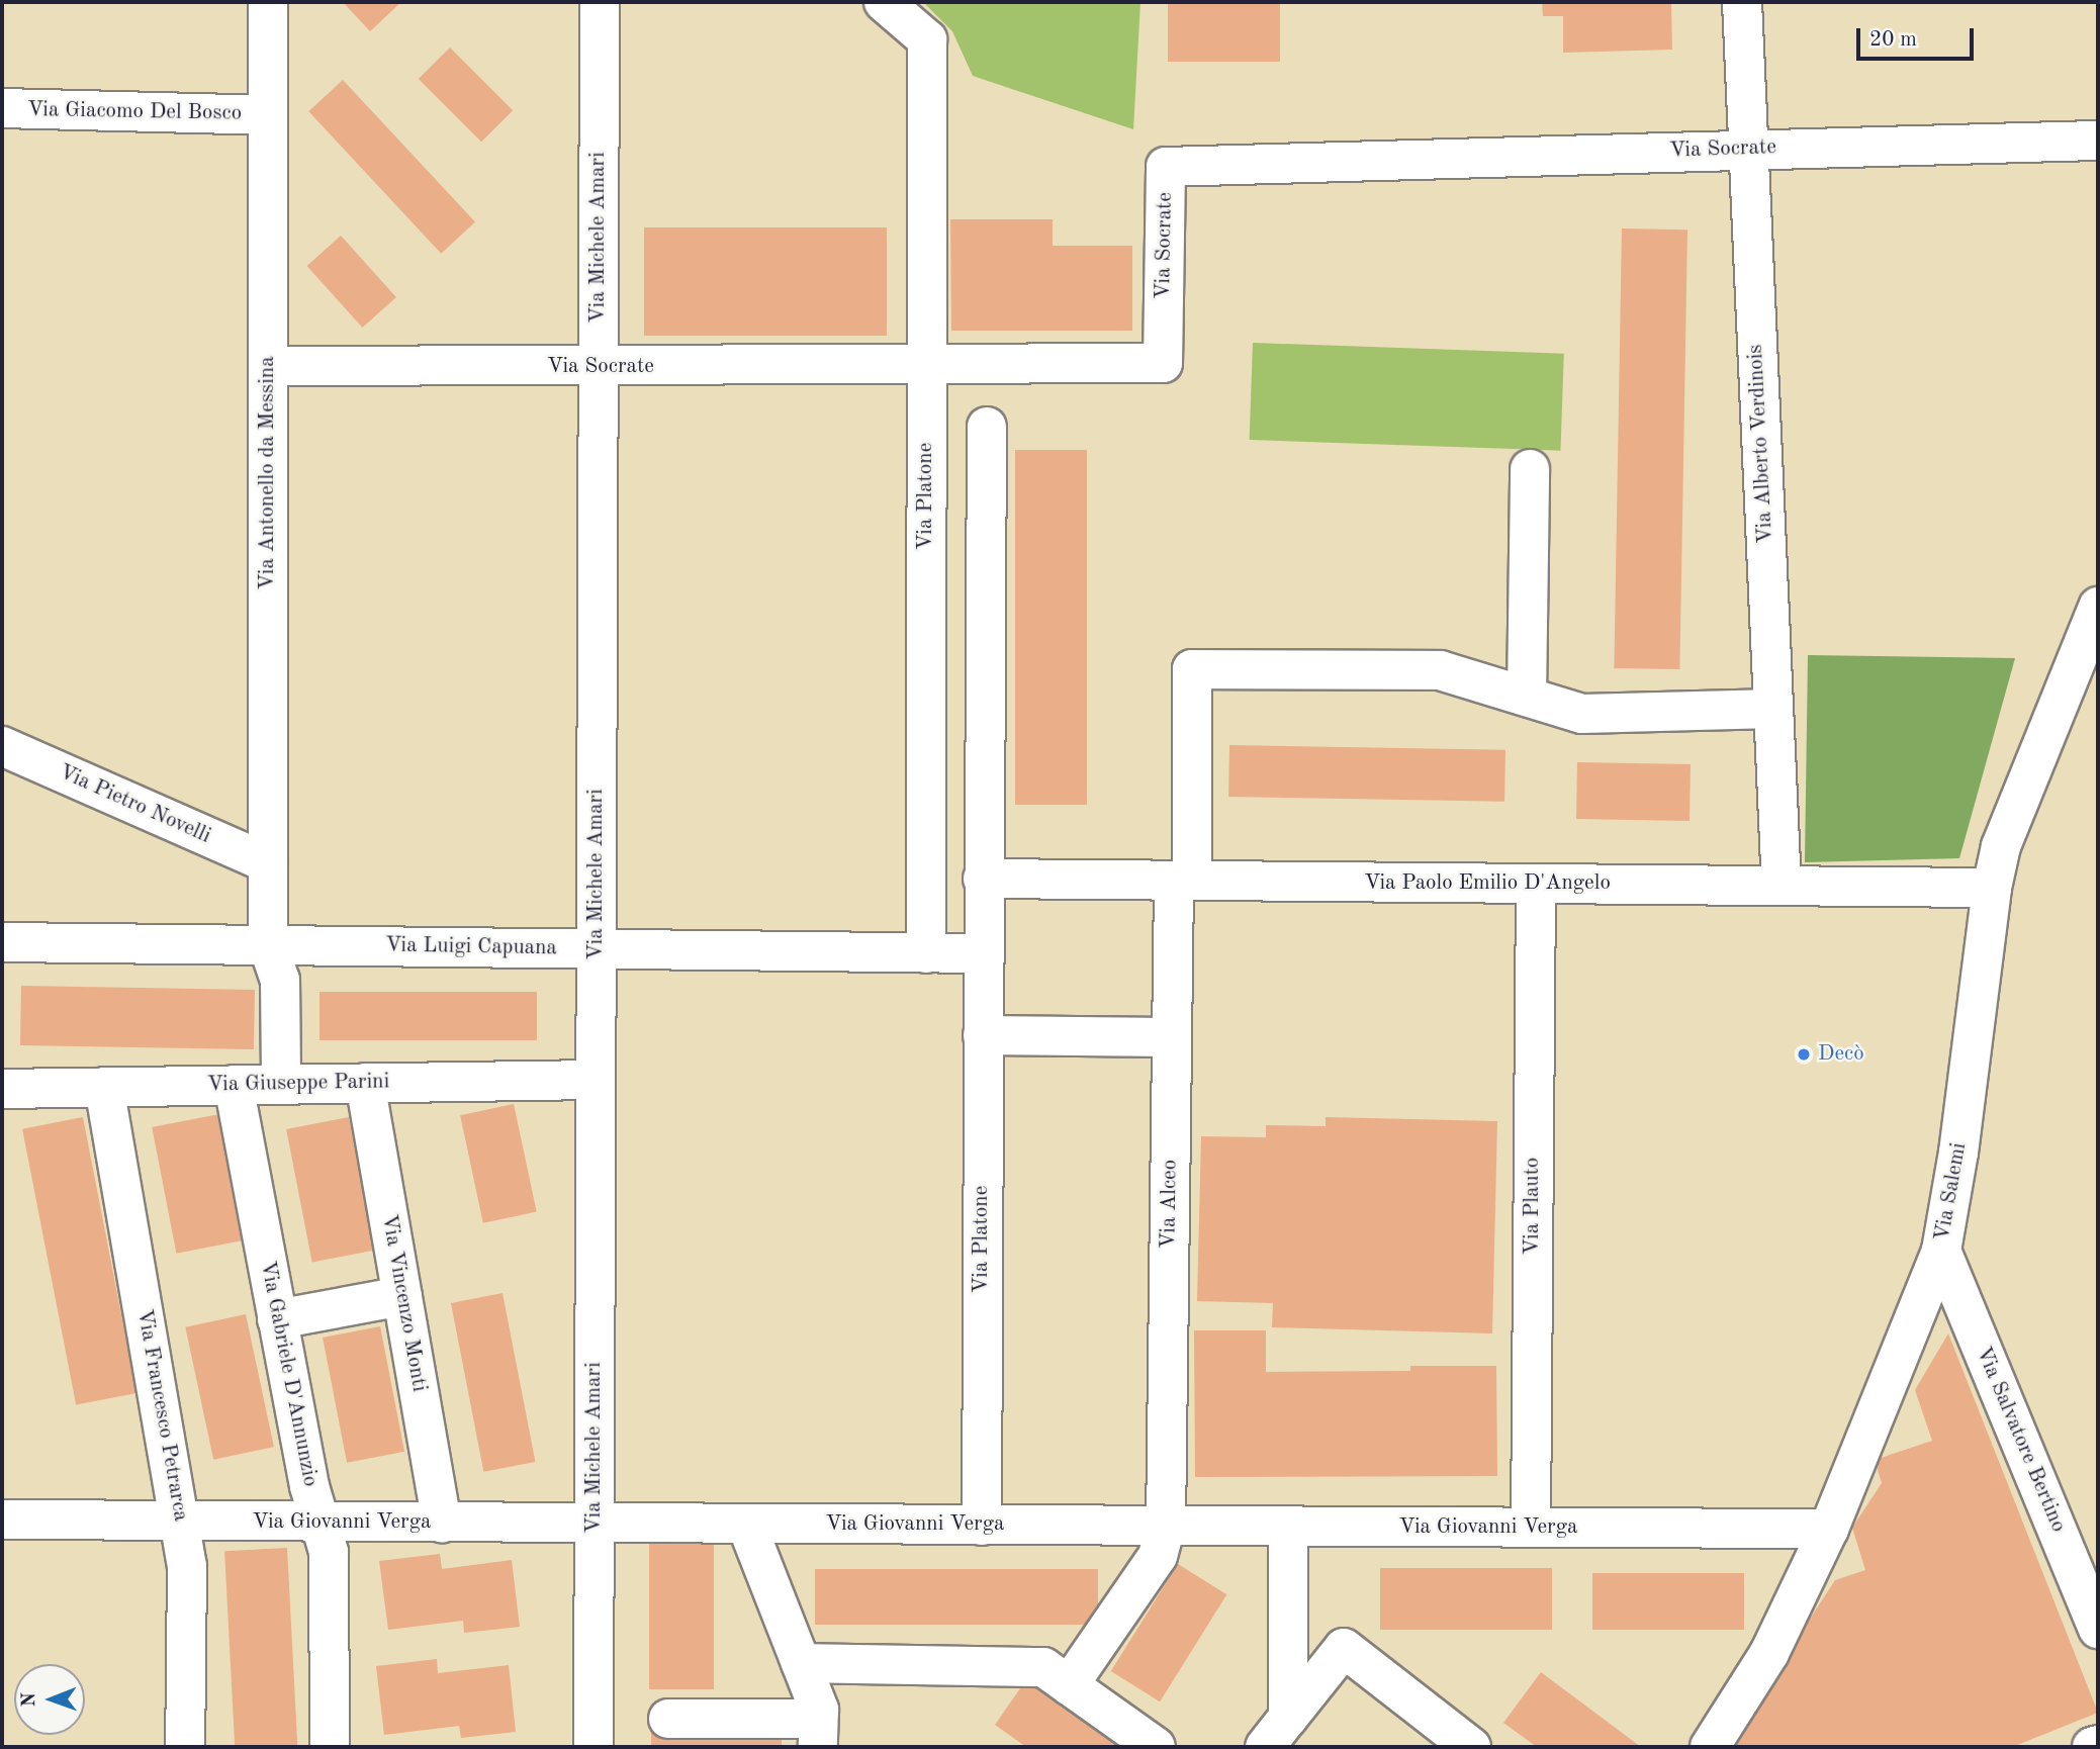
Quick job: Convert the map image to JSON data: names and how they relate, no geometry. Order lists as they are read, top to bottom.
{
  "streets": {
    "street": [
      "Via Giacomo Del Bosco",
      "Via Socrate",
      "Via Michele Amari",
      "Via Alberto Verdinois",
      "Via Antonello da Messina",
      "Via Platone",
      "Via Pietro Novelli",
      "Via Paolo Emilio D'Angelo",
      "Via Luigi Capuana",
      "Via Giuseppe Parini",
      "Via Salemi",
      "Via Alceo",
      "Via Plauto",
      "Via Vincenzo Monti",
      "Via Gabriele D'Annunzio",
      "Via Francesco Petrarca",
      "Via Salvatore Bertino",
      "Via Giovanni Verga"
    ]
  },
  "crossings": [
    ["Via Giacomo Del Bosco", "Via Antonello da Messina"],
    ["Via Socrate", "Via Michele Amari"],
    ["Via Socrate", "Via Alberto Verdinois"],
    ["Via Socrate", "Via Antonello da Messina"],
    ["Via Socrate", "Via Platone"],
    ["Via Michele Amari", "Via Luigi Capuana"],
    ["Via Michele Amari", "Via Giuseppe Parini"],
    ["Via Michele Amari", "Via Giovanni Verga"],
    ["Via Alberto Verdinois", "Via Paolo Emilio D'Angelo"],
    ["Via Antonello da Messina", "Via Pietro Novelli"],
    ["Via Antonello da Messina", "Via Luigi Capuana"],
    ["Via Antonello da Messina", "Via Giuseppe Parini"],
    ["Via Platone", "Via Paolo Emilio D'Angelo"],
    ["Via Platone", "Via Luigi Capuana"],
    ["Via Platone", "Via Giovanni Verga"],
    ["Via Paolo Emilio D'Angelo", "Via Salemi"],
    ["Via Paolo Emilio D'Angelo", "Via Alceo"],
    ["Via Paolo Emilio D'Angelo", "Via Plauto"],
    ["Via Giuseppe Parini", "Via Vincenzo Monti"],
    ["Via Giuseppe Parini", "Via Gabriele D'Annunzio"],
    ["Via Giuseppe Parini", "Via Francesco Petrarca"],
    ["Via Salemi", "Via Salvatore Bertino"],
    ["Via Salemi", "Via Giovanni Verga"],
    ["Via Alceo", "Via Giovanni Verga"],
    ["Via Plauto", "Via Giovanni Verga"],
    ["Via Vincenzo Monti", "Via Giovanni Verga"],
    ["Via Gabriele D'Annunzio", "Via Giovanni Verga"],
    ["Via Francesco Petrarca", "Via Giovanni Verga"]
  ],
  "places": ["Decò"],
  "scale_bar": "20 m",
  "north": "left"
}
